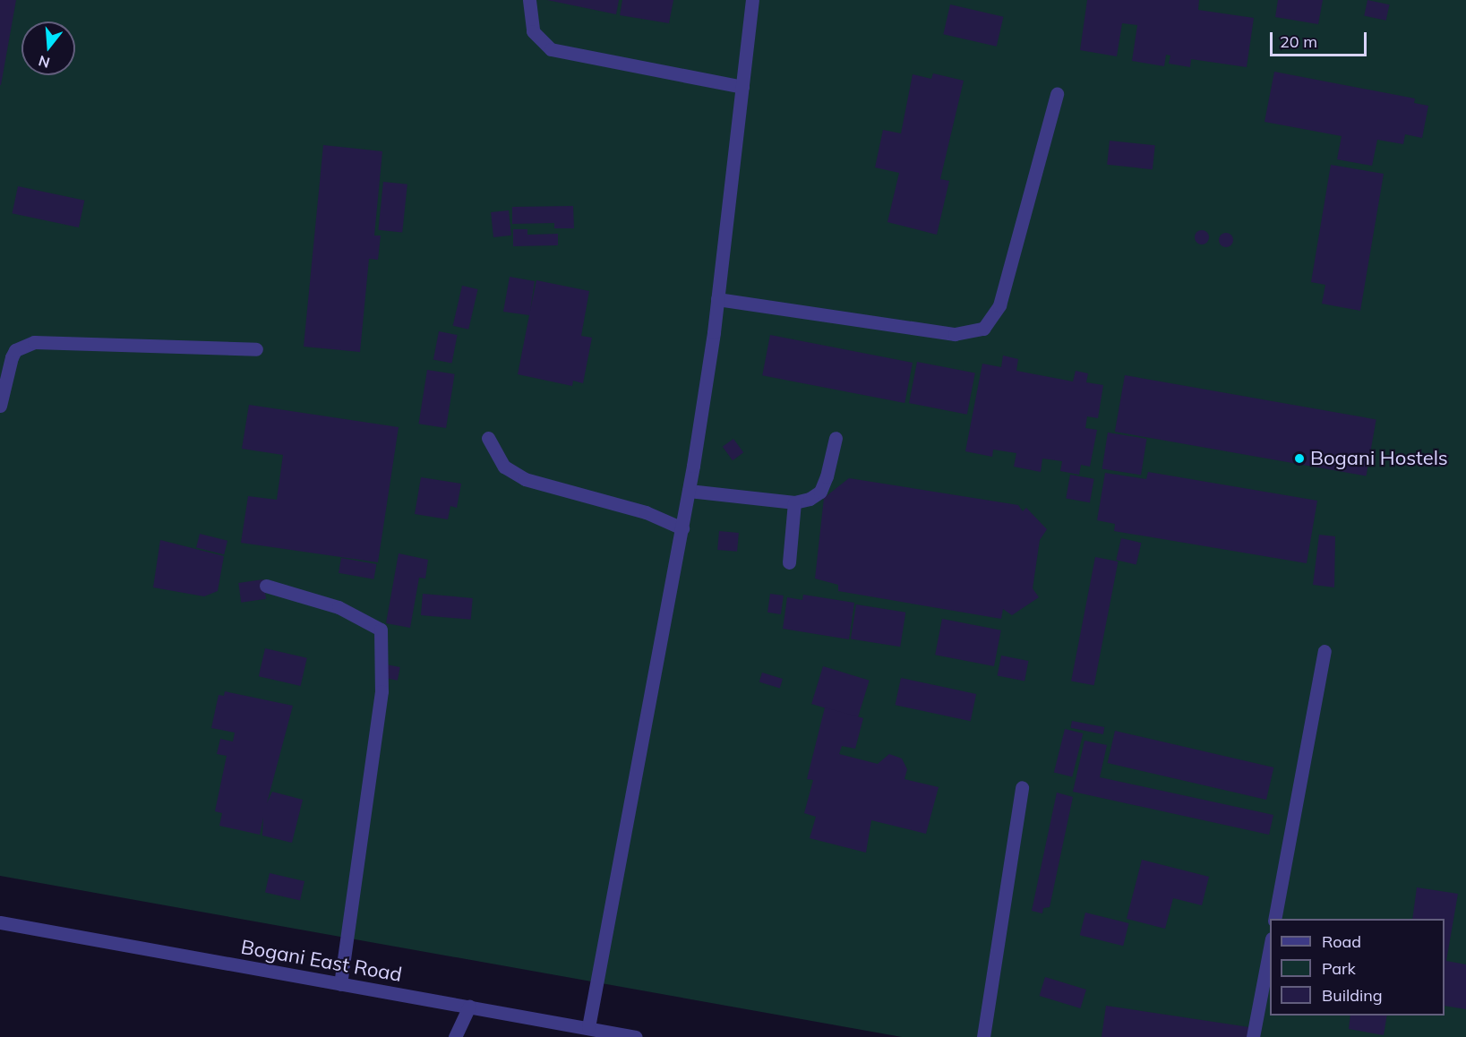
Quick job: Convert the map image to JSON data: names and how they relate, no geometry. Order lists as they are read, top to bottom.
{
  "streets": {
    "street": ["Bogani East Road"]
  },
  "places": ["Bogani Hostels"],
  "legend": ["Road", "Park", "Building"],
  "scale_bar": "20 m",
  "north": "bottom"
}
